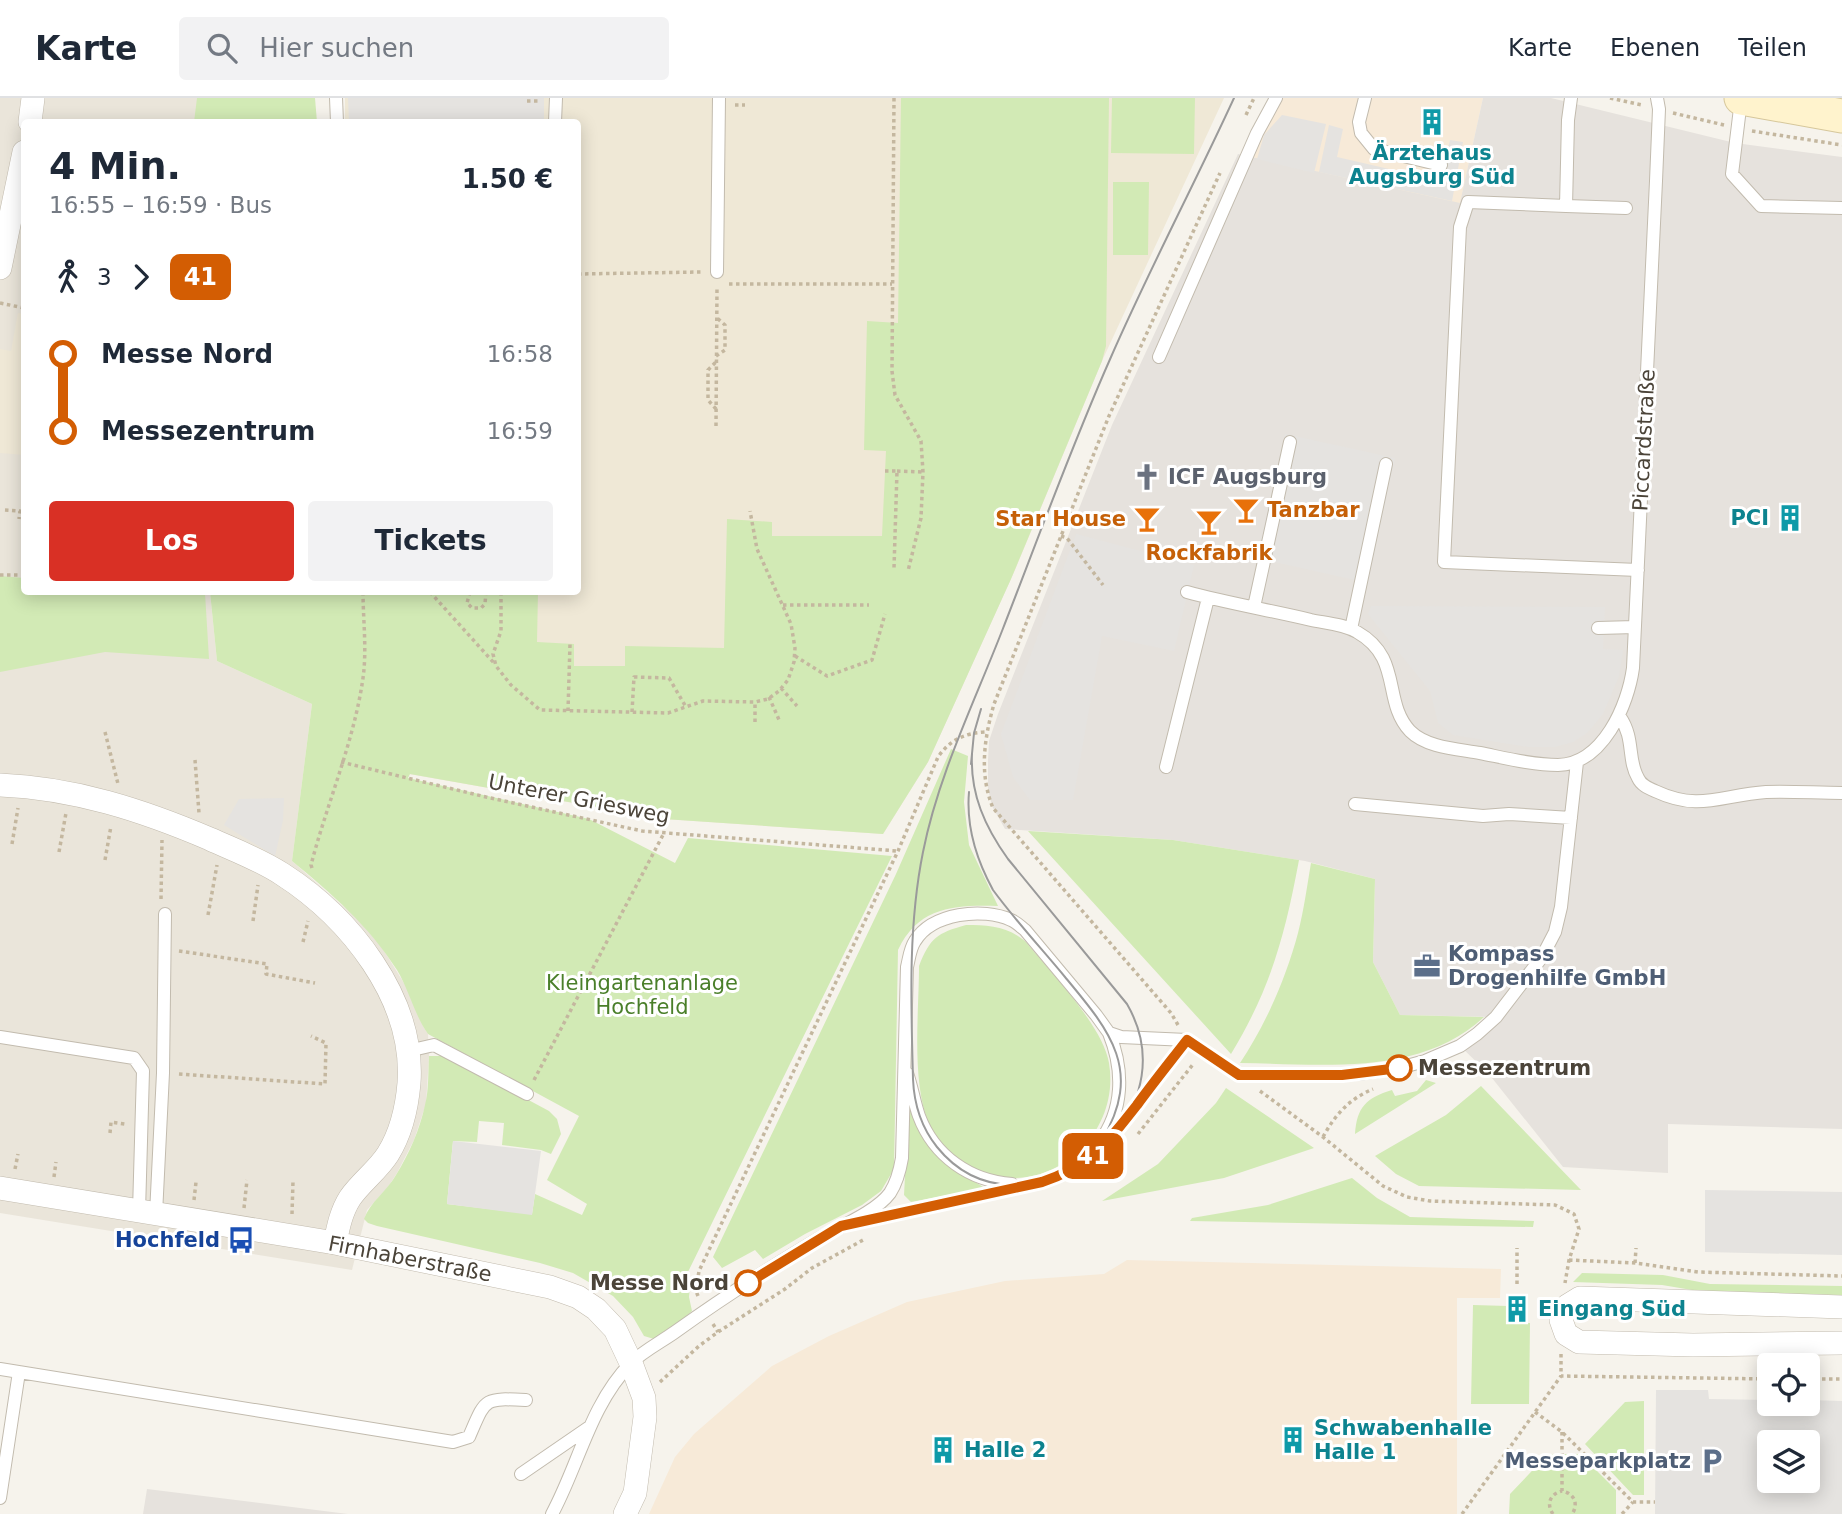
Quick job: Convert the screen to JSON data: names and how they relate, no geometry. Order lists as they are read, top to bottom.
{
  "streets": {
    "street": ["Firnhaberstraße"],
    "lane": ["Piccardstraße"],
    "path": ["Unterer Griesweg"]
  },
  "parks": ["Kleingartenanlage Hochfeld"],
  "places": {
    "building": [
      "Ärztehaus Augsburg Süd",
      "PCI",
      "Eingang Süd",
      "Schwabenhalle Halle 1",
      "Halle 2"
    ],
    "church": ["ICF Augsburg"],
    "bar": ["Tanzbar", "Star House", "Rockfabrik"],
    "office": ["Kompass Drogenhilfe GmbH"],
    "other": ["Messezentrum", "Messe Nord"],
    "bus stop": ["Hochfeld"],
    "parking": ["Messeparkplatz"]
  },
  "lines": ["bus line 41"],
  "page": {
    "header": "Karte",
    "search": "Hier suchen",
    "nav": ["Karte", "Ebenen", "Teilen"],
    "on_map": "41",
    "heading": ["4 Min.", "16:55 – 16:59 · Bus", "1.50 €"],
    "legs": ["3", "41"],
    "list": [
      {
        "name": "Messe Nord",
        "value": "16:58"
      },
      {
        "name": "Messezentrum",
        "value": "16:59"
      }
    ],
    "buttons": ["Los", "Tickets"]
  }
}
